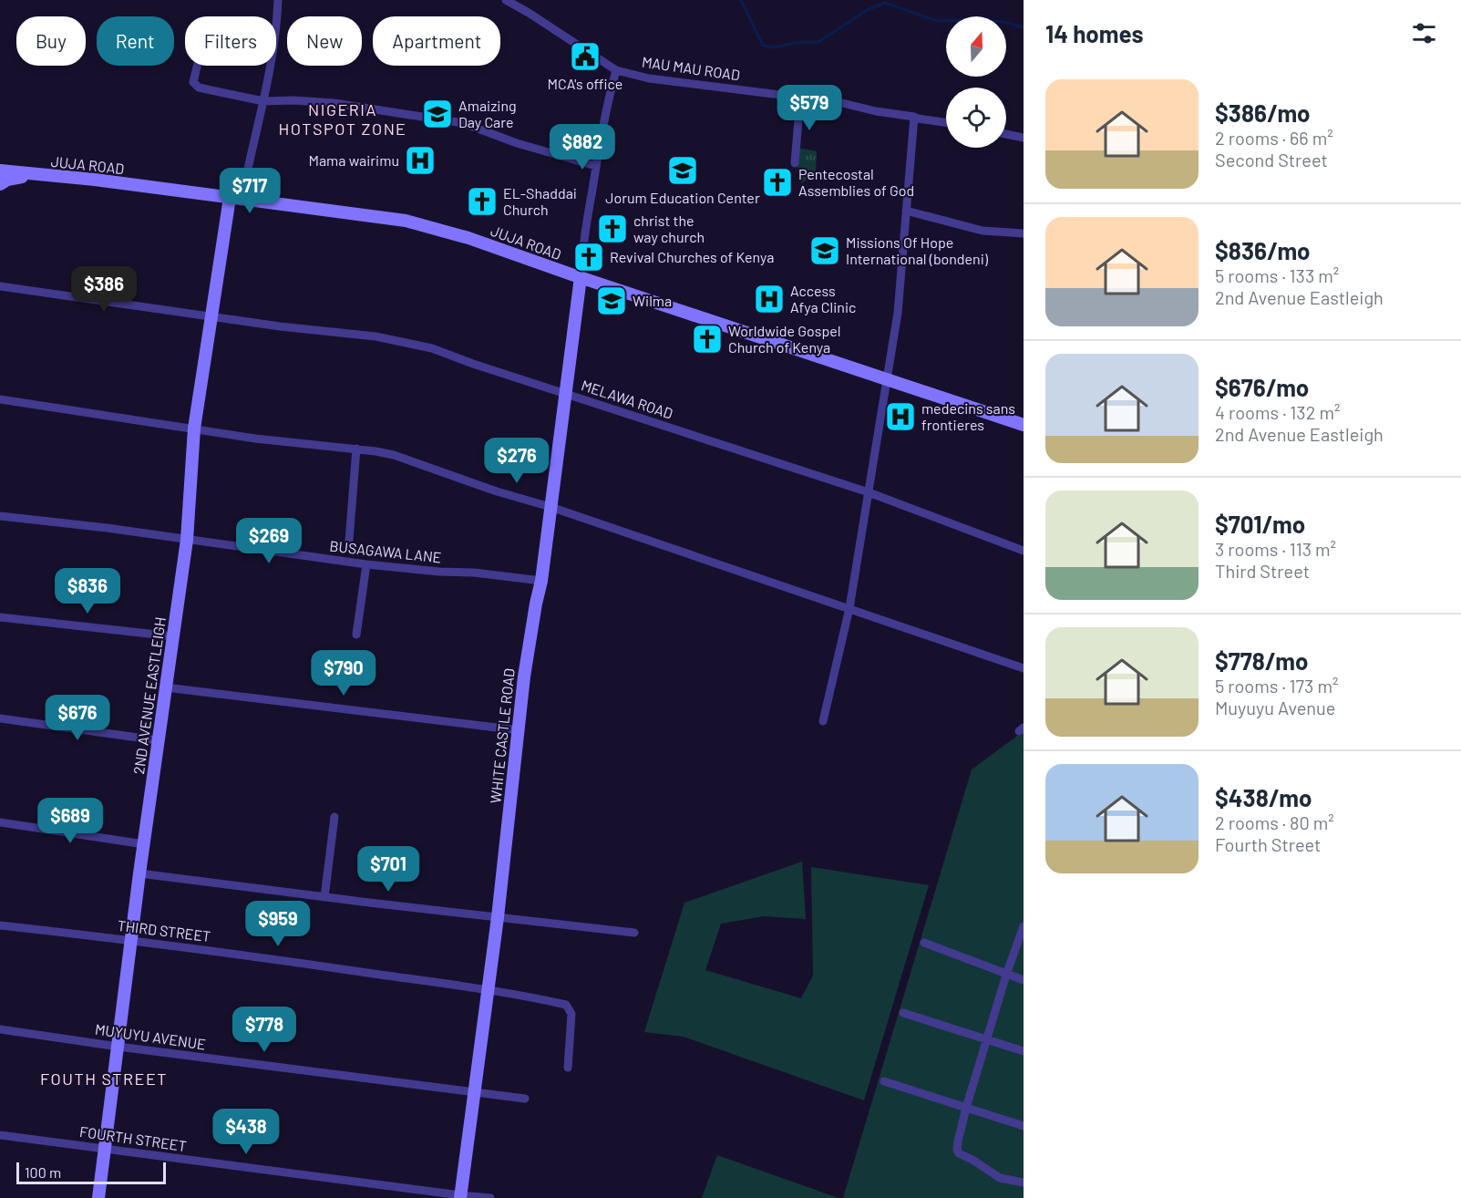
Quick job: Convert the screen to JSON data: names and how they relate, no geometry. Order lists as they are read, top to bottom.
{
  "streets": {
    "street": [
      "MAU MAU ROAD",
      "JUJA ROAD",
      "MELAWA ROAD",
      "BUSAGAWA LANE",
      "2ND AVENUE EASTLEIGH",
      "WHITE CASTLE ROAD",
      "THIRD STREET",
      "MUYUYU AVENUE",
      "FOURTH STREET"
    ]
  },
  "crossings": [
    ["JUJA ROAD", "2ND AVENUE EASTLEIGH"],
    ["JUJA ROAD", "WHITE CASTLE ROAD"],
    ["MELAWA ROAD", "2ND AVENUE EASTLEIGH"],
    ["MELAWA ROAD", "WHITE CASTLE ROAD"],
    ["BUSAGAWA LANE", "2ND AVENUE EASTLEIGH"],
    ["BUSAGAWA LANE", "WHITE CASTLE ROAD"],
    ["2ND AVENUE EASTLEIGH", "THIRD STREET"],
    ["2ND AVENUE EASTLEIGH", "MUYUYU AVENUE"],
    ["2ND AVENUE EASTLEIGH", "FOURTH STREET"],
    ["WHITE CASTLE ROAD", "THIRD STREET"],
    ["WHITE CASTLE ROAD", "MUYUYU AVENUE"],
    ["WHITE CASTLE ROAD", "FOURTH STREET"]
  ],
  "districts": ["NIGERIA HOTSPOT ZONE", "FOUTH STREET"],
  "places": {
    "public building": ["MCA's office"],
    "school or university": [
      "Amaizing Day Care",
      "Jorum Education Center",
      "Missions Of Hope International (bondeni)",
      "Wilma"
    ],
    "hospital": ["Mama wairimu", "Access Afya Clinic", "medecins sans frontieres"],
    "church": [
      "Pentecostal Assemblies of God",
      "EL-Shaddai Church",
      "christ the way church",
      "Revival Churches of Kenya",
      "Worldwide Gospel Church of Kenya"
    ]
  },
  "scale_bar": "100 m",
  "north": "top",
  "page": {
    "heading": "14 homes",
    "chip": [
      "Buy",
      "Rent",
      "Filters",
      "New",
      "Apartment"
    ],
    "list": [
      {
        "name": "$386/mo",
        "note": "2 rooms · 66 m² · Second Street"
      },
      {
        "name": "$836/mo",
        "note": "5 rooms · 133 m² · 2nd Avenue Eastleigh"
      },
      {
        "name": "$676/mo",
        "note": "4 rooms · 132 m² · 2nd Avenue Eastleigh"
      },
      {
        "name": "$701/mo",
        "note": "3 rooms · 113 m² · Third Street"
      },
      {
        "name": "$778/mo",
        "note": "5 rooms · 173 m² · Muyuyu Avenue"
      },
      {
        "name": "$438/mo",
        "note": "2 rooms · 80 m² · Fourth Street"
      }
    ],
    "price": [
      "$579",
      "$882",
      "$717",
      "$386",
      "$276",
      "$269",
      "$836",
      "$790",
      "$676",
      "$689",
      "$701",
      "$959",
      "$778",
      "$438"
    ],
    "scale": "100 m"
  }
}
